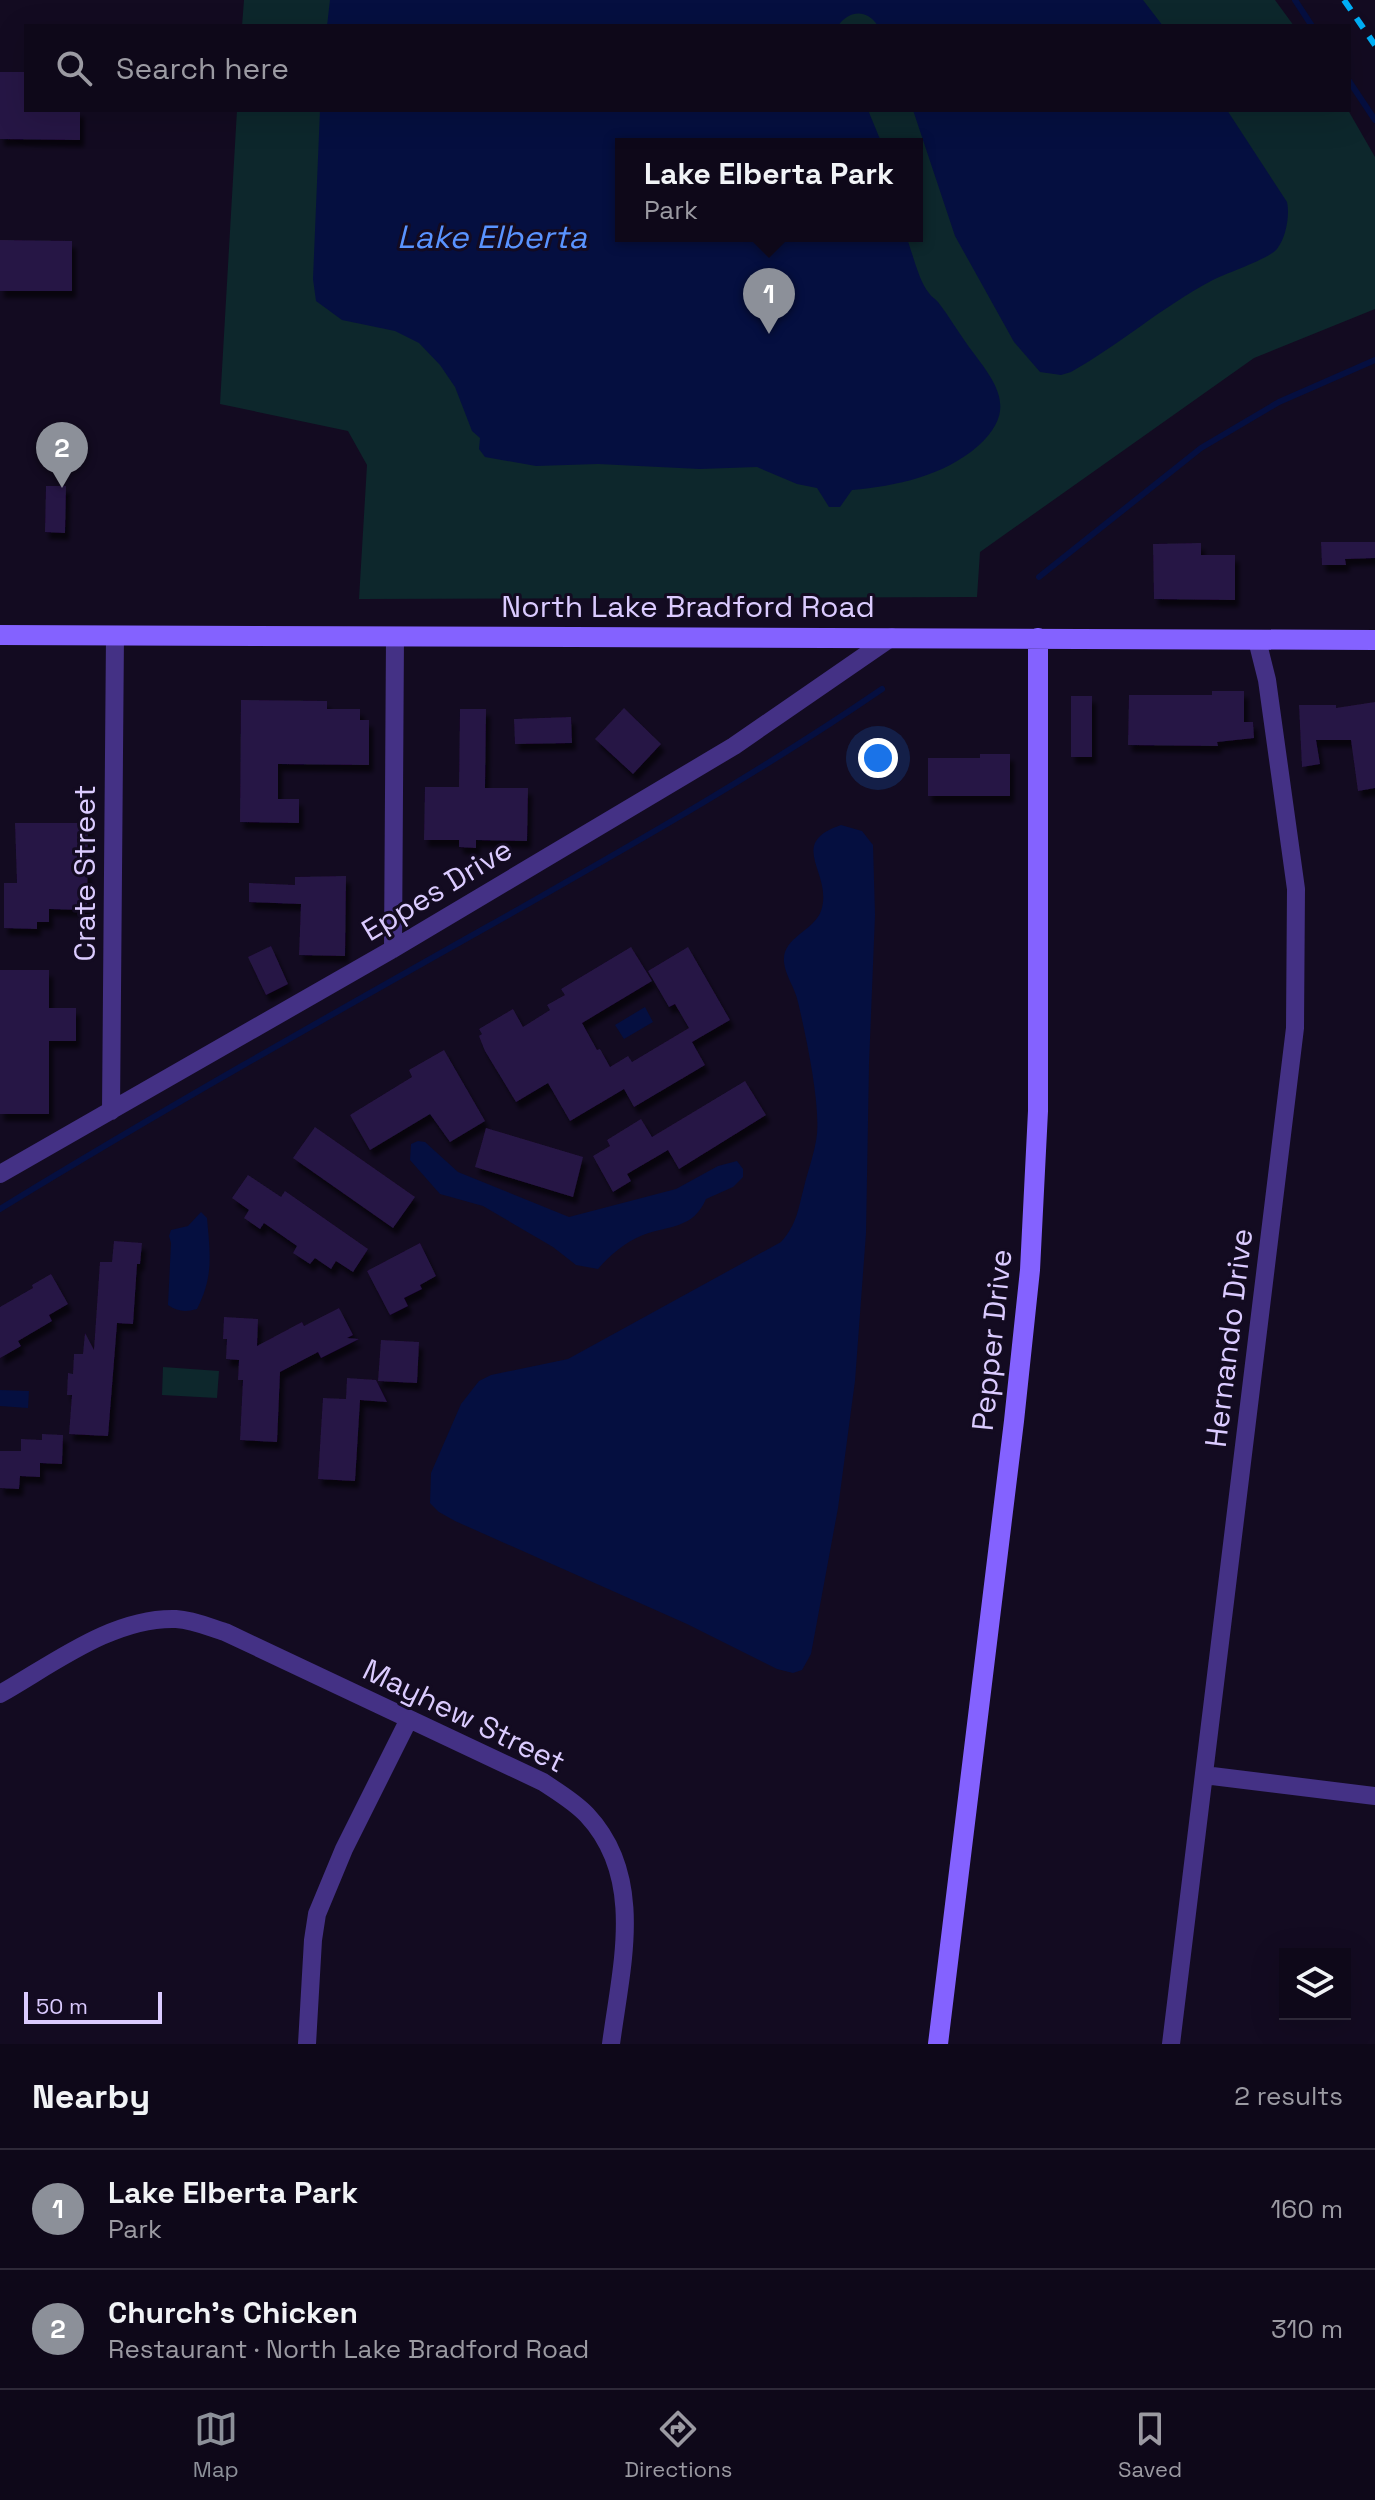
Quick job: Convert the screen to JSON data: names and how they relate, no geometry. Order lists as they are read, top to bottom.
{
  "streets": {
    "street": [
      "North Lake Bradford Road",
      "Crate Street",
      "Eppes Drive",
      "Hernando Drive",
      "Pepper Drive",
      "Mayhew Street"
    ]
  },
  "crossings": [
    ["North Lake Bradford Road", "Crate Street"],
    ["North Lake Bradford Road", "Eppes Drive"],
    ["North Lake Bradford Road", "Hernando Drive"],
    ["North Lake Bradford Road", "Pepper Drive"],
    ["Crate Street", "Eppes Drive"]
  ],
  "water": ["Lake Elberta"],
  "scale_bar": "50 m",
  "page": {
    "search": "Search here",
    "popup": ["Lake Elberta Park", "Park"],
    "pins": ["1", "2"],
    "scale": "50 m",
    "heading": ["Nearby", "2 results"],
    "list": [
      {
        "mark": "1",
        "name": "Lake Elberta Park",
        "note": "Park",
        "value": "160 m"
      },
      {
        "mark": "2",
        "name": "Church's Chicken",
        "note": "Restaurant · North Lake Bradford Road",
        "value": "310 m"
      }
    ],
    "nav": ["Map", "Directions", "Saved"]
  }
}
